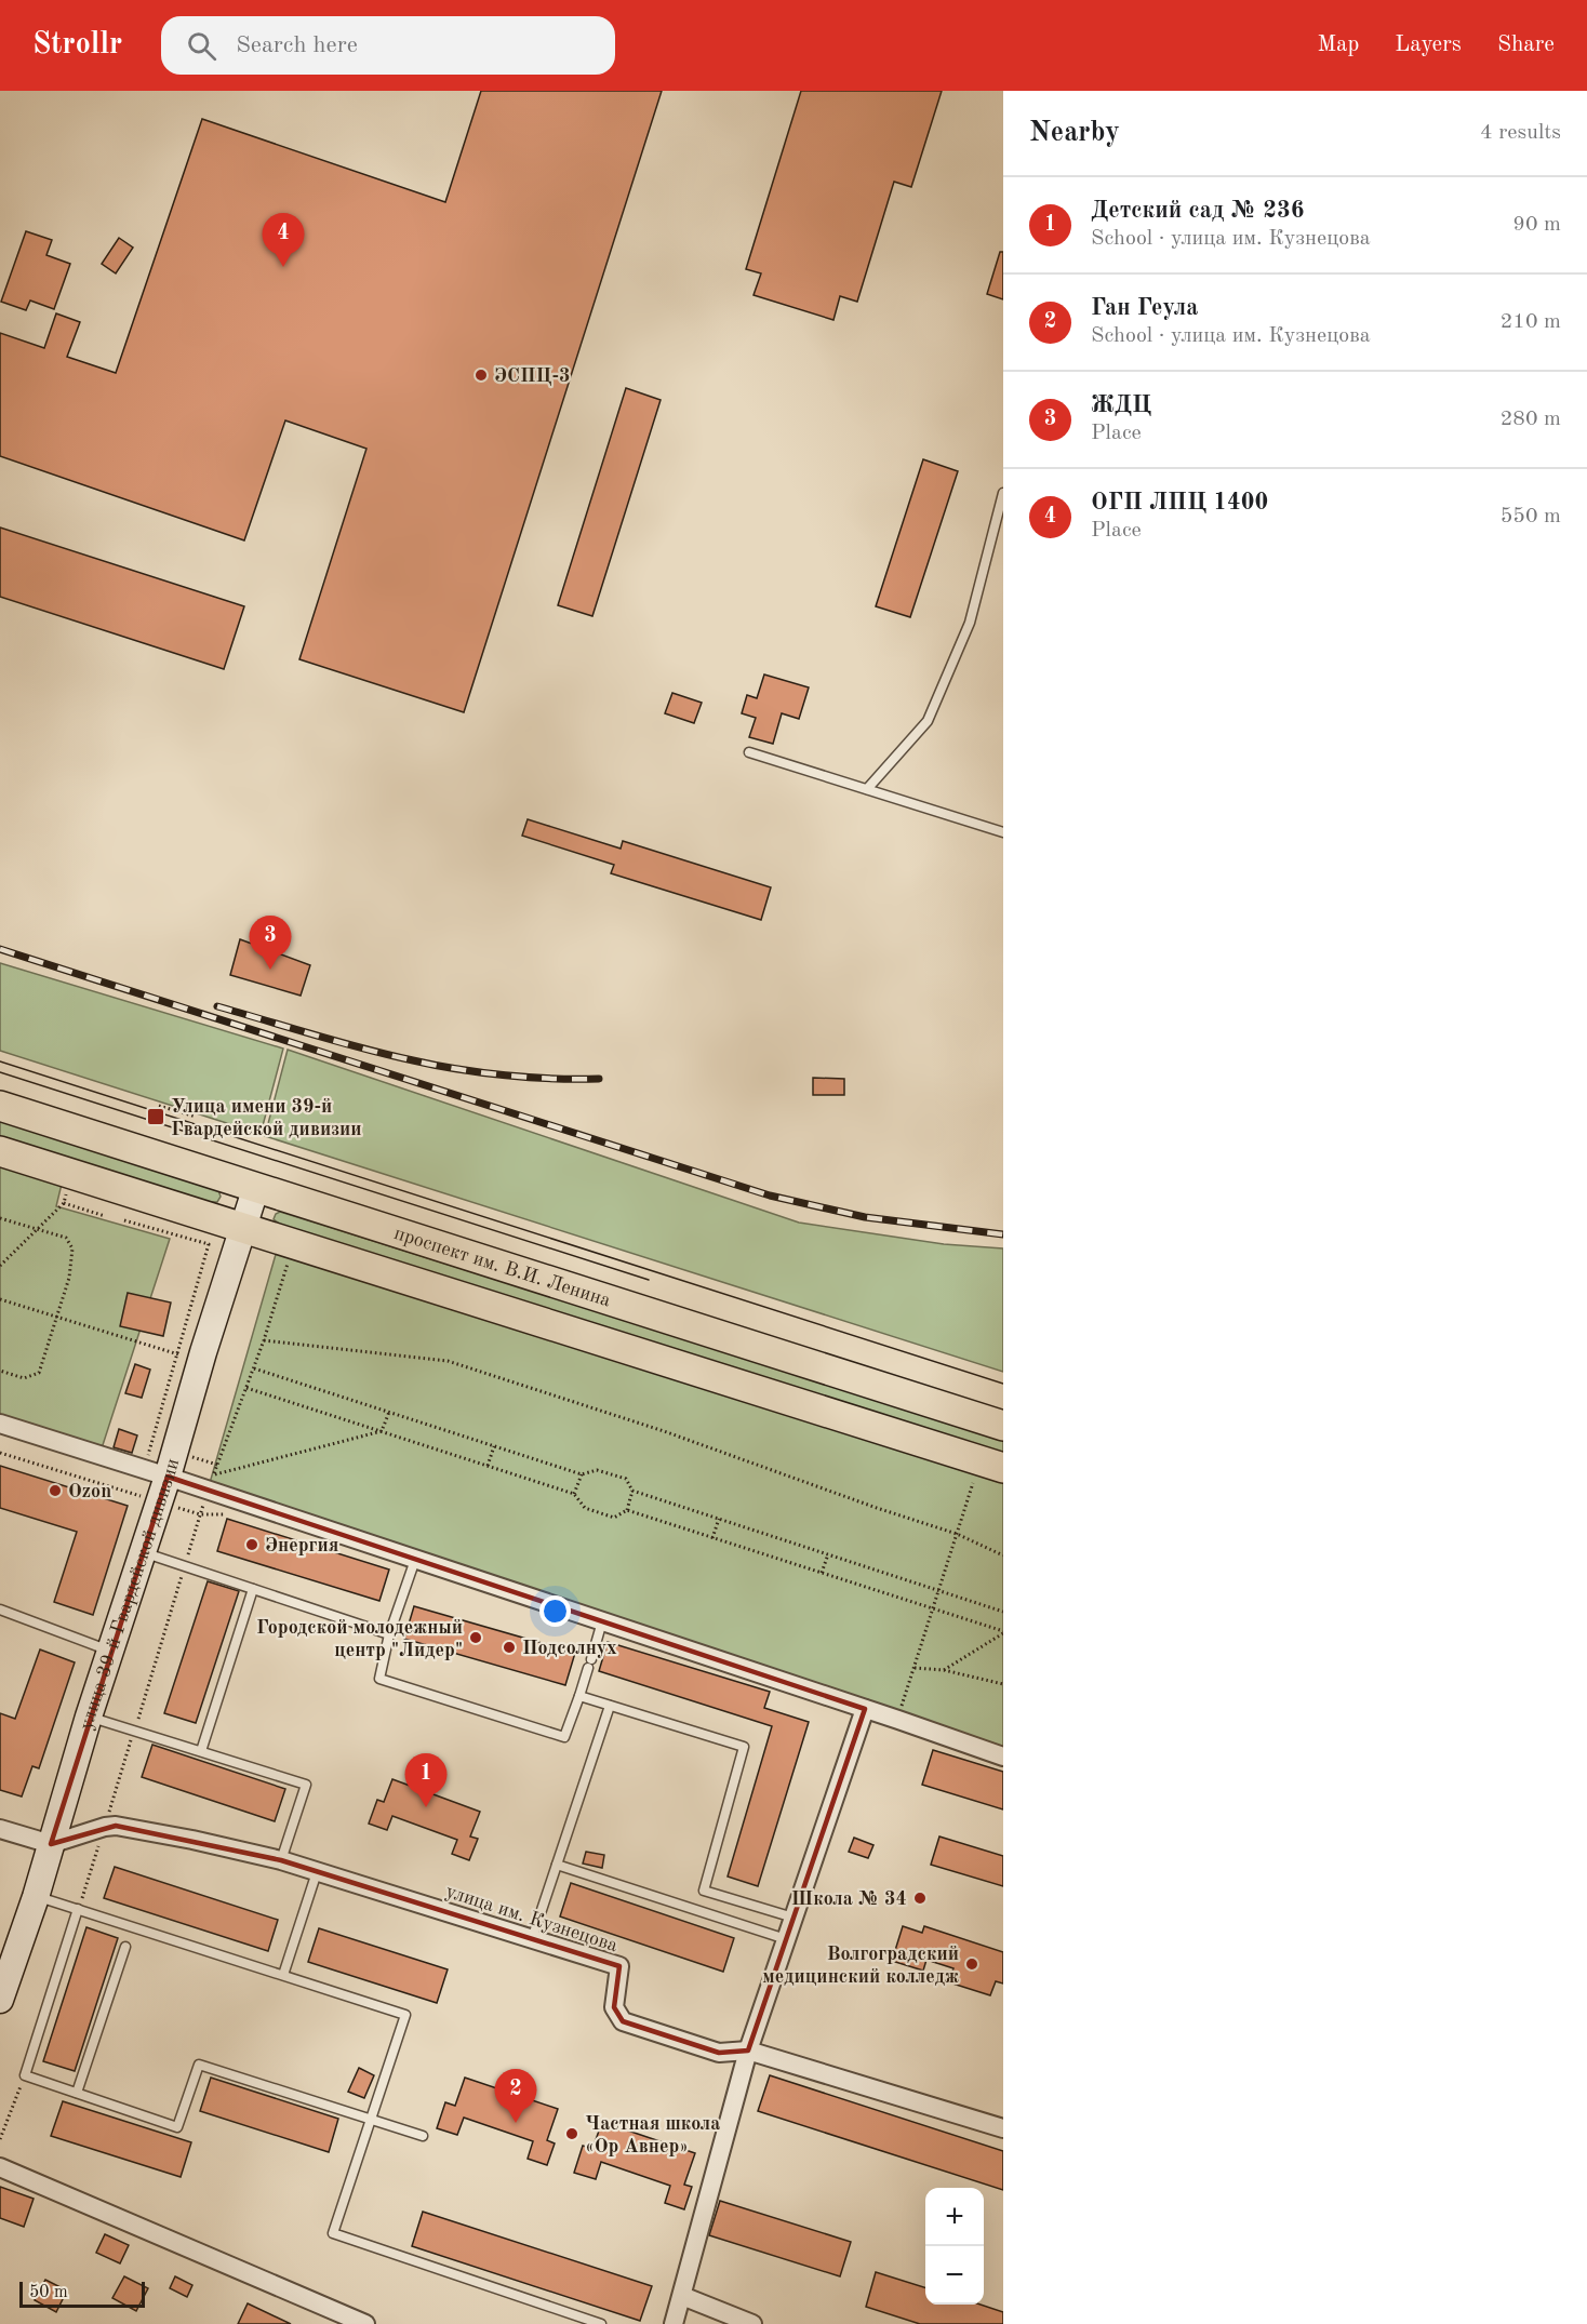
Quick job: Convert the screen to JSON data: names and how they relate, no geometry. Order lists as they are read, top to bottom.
{
  "streets": {
    "main road": ["проспект им. В.И. Ленина", "улица 39-й Гвардейской дивизии"],
    "street": ["улица им. Кузнецова"]
  },
  "crossings": [
    ["проспект им. В.И. Ленина", "улица 39-й Гвардейской дивизии"]
  ],
  "places": {
    "other": [
      "ЭСПЦ-3",
      "Ozon",
      "Энергия",
      "Городской молодежный центр \"Лидер\"",
      "Подсолнух",
      "Школа № 34",
      "Волгоградский медицинский колледж",
      "Частная школа «Ор Авнер»"
    ],
    "transit": ["Улица имени 39-й Гвардейской дивизии"]
  },
  "scale_bar": "50 m",
  "page": {
    "header": "Strollr",
    "search": "Search here",
    "nav": ["Map", "Layers", "Share"],
    "heading": ["Nearby", "4 results"],
    "list": [
      {
        "mark": "1",
        "name": "Детский сад № 236",
        "note": "School · улица им. Кузнецова",
        "value": "90 m"
      },
      {
        "mark": "2",
        "name": "Ган Геула",
        "note": "School · улица им. Кузнецова",
        "value": "210 m"
      },
      {
        "mark": "3",
        "name": "ЖДЦ",
        "note": "Place",
        "value": "280 m"
      },
      {
        "mark": "4",
        "name": "ОГП ЛПЦ 1400",
        "note": "Place",
        "value": "550 m"
      }
    ],
    "pins": [
      "4",
      "3",
      "1",
      "2"
    ],
    "map_buttons": ["+", "−"],
    "scale": "50 m"
  }
}
